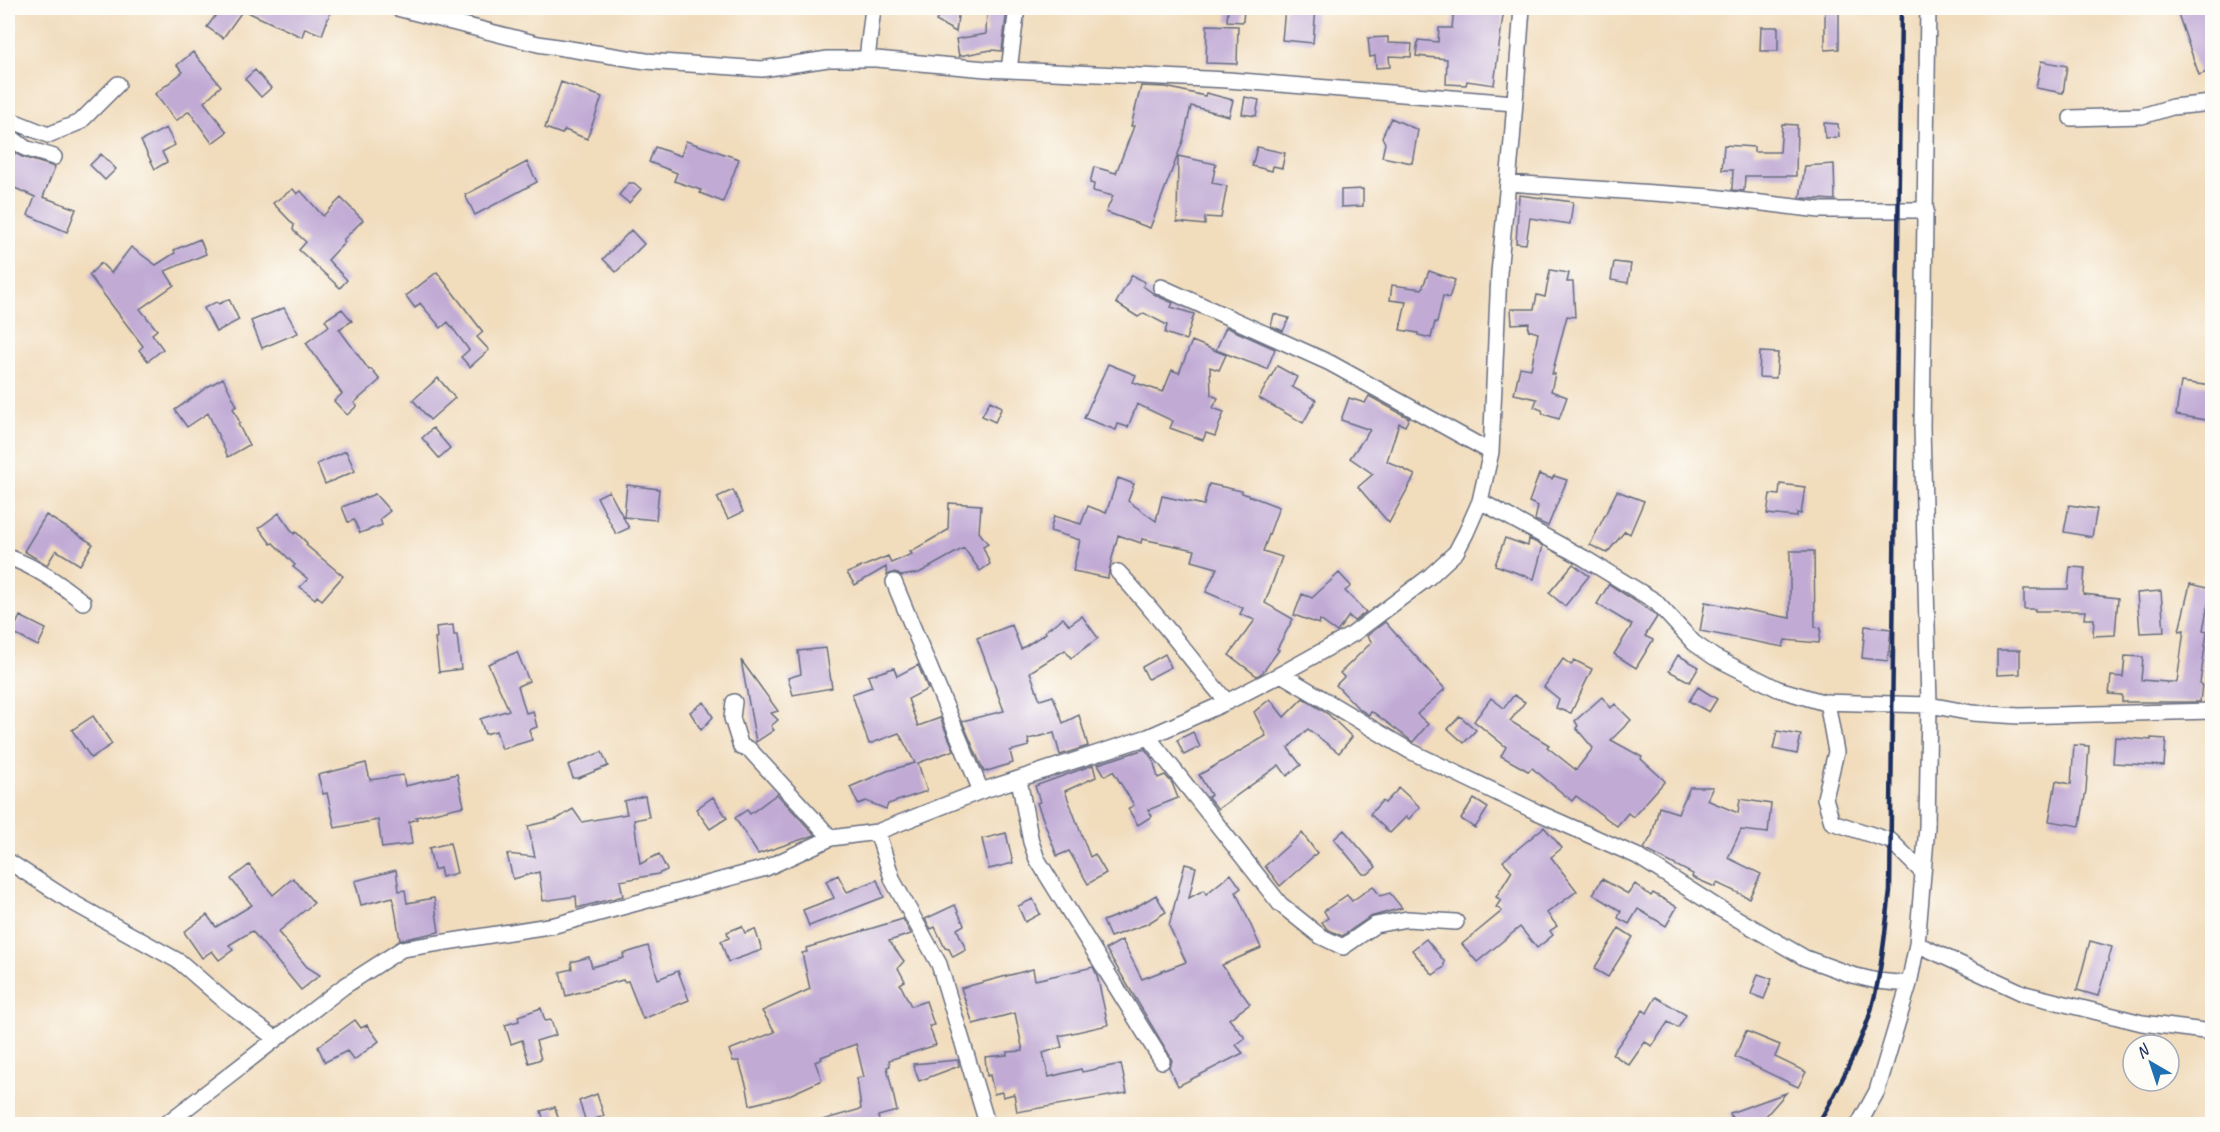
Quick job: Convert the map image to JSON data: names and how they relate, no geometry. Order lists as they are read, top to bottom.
{
  "north": "top left"
}
